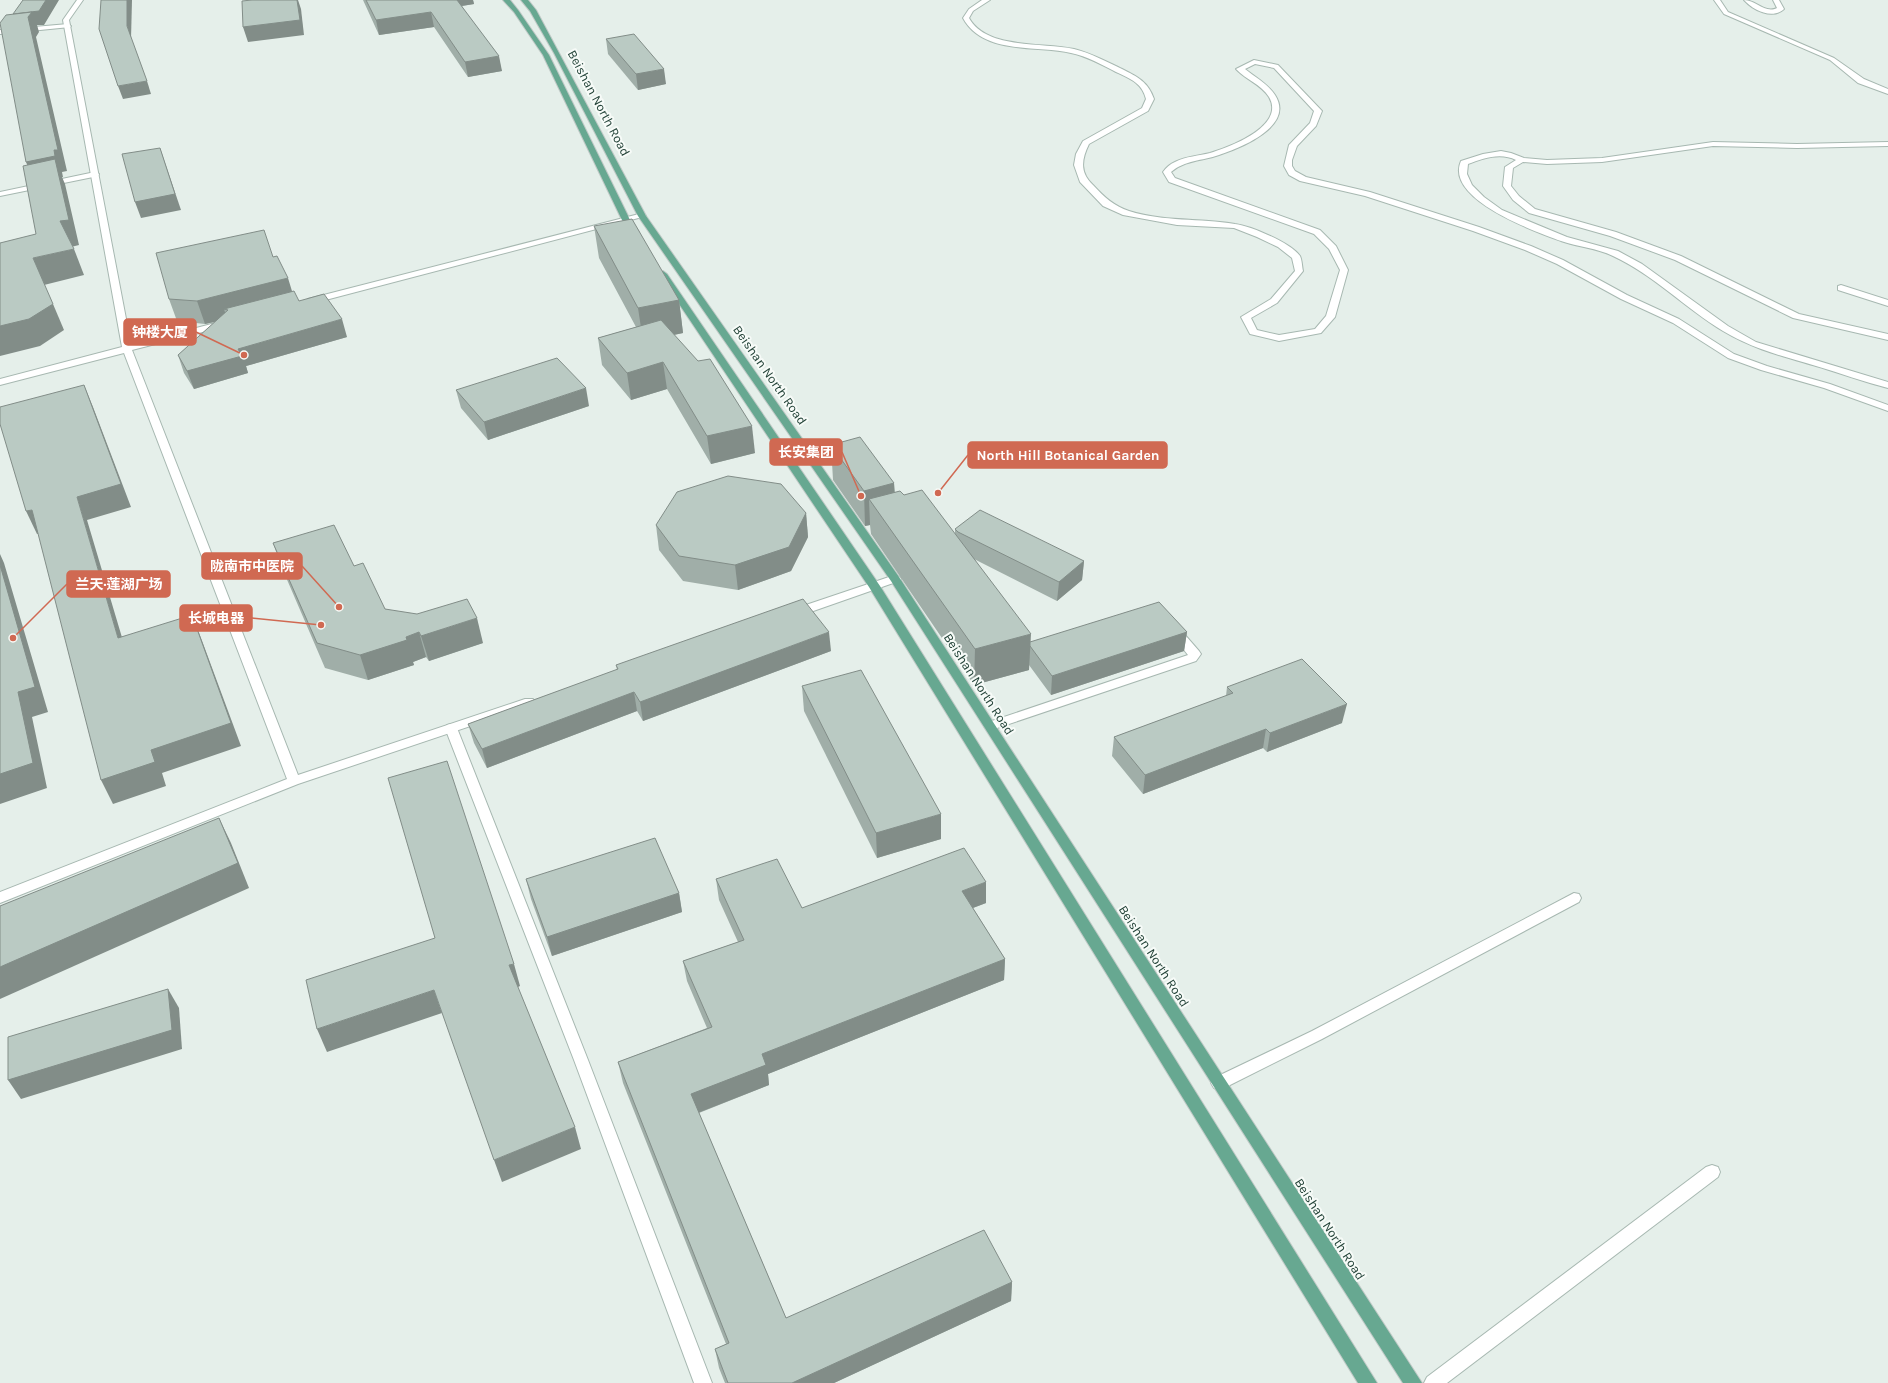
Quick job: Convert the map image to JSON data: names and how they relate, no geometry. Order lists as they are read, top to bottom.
{
  "streets": {
    "main road": ["Beishan North Road"]
  },
  "places": [
    "钟楼大厦",
    "North Hill Botanical Garden",
    "长安集团",
    "陇南市中医院",
    "长城电器",
    "兰天·莲湖广场"
  ]
}
